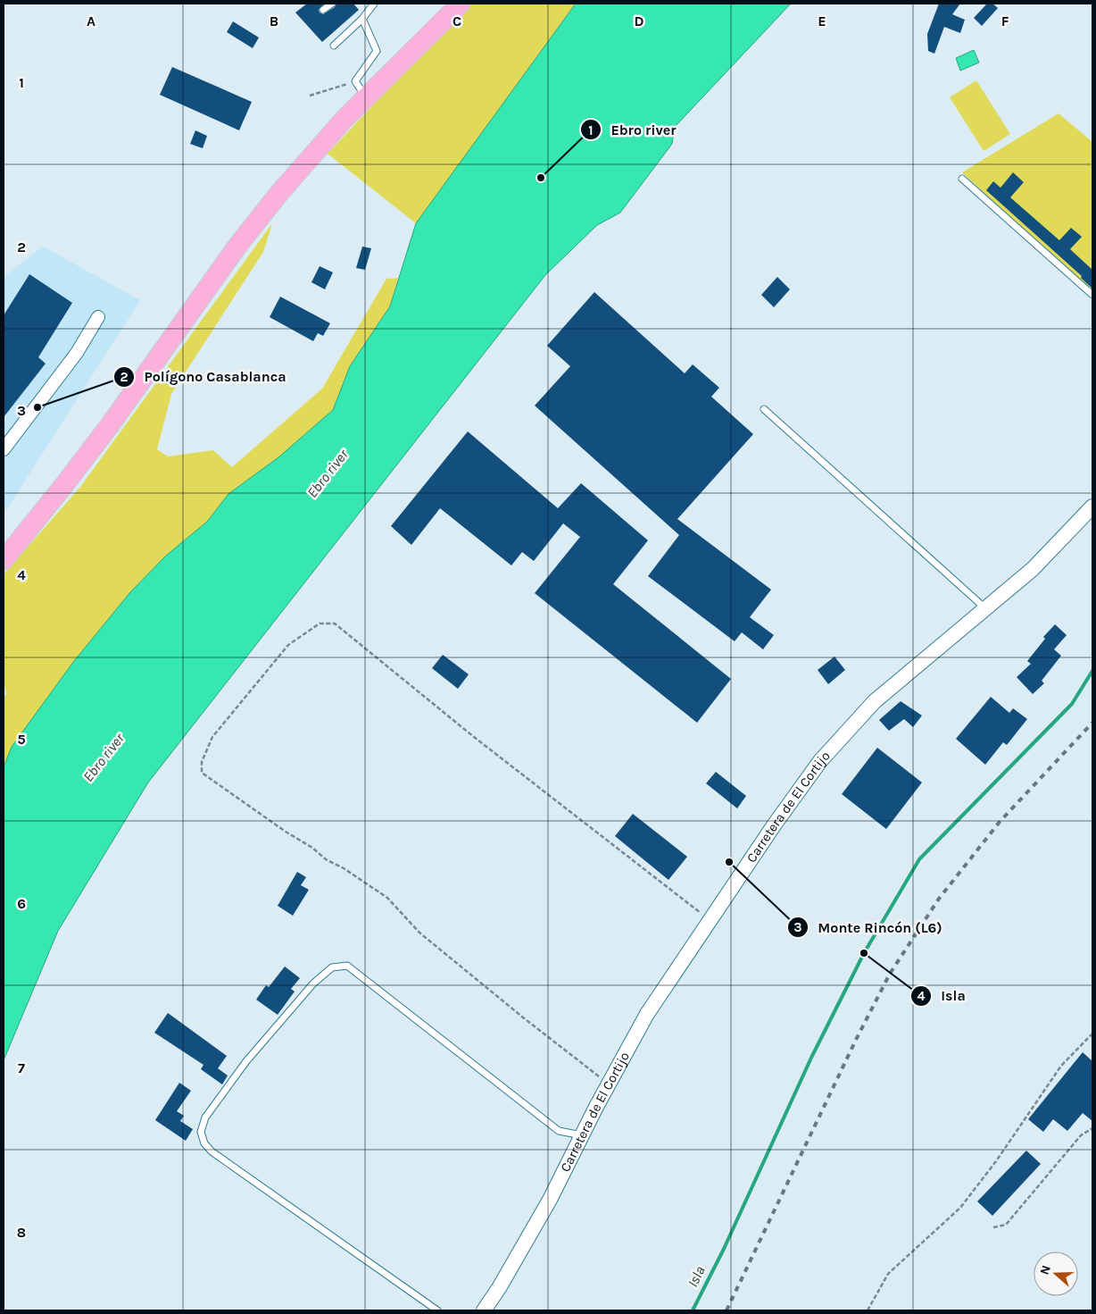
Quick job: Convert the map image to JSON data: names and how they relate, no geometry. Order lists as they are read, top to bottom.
{
  "streets": {
    "street": ["Carretera de El Cortijo"]
  },
  "water": ["Ebro river", "Isla"],
  "places": [
    "Ebro river",
    "Polígono Casablanca",
    "Monte Rincón (L6)",
    "Isla"
  ],
  "north": "left",
  "grid": {
    "columns": [
      "A",
      "B",
      "C",
      "D",
      "E",
      "F"
    ],
    "rows": [
      "1",
      "2",
      "3",
      "4",
      "5",
      "6",
      "7",
      "8"
    ]
  }
}
